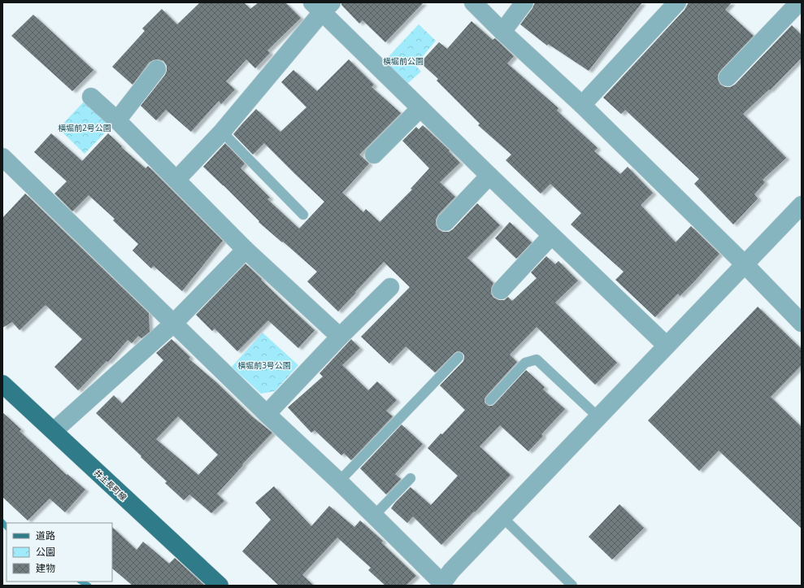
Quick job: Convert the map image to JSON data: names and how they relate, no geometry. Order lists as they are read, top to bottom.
{
  "streets": {
    "main road": ["井土長町線"]
  },
  "parks": ["横堀前公園", "横堀前2号公園", "横堀前3号公園"],
  "legend": ["道路", "公園", "建物"]
}
